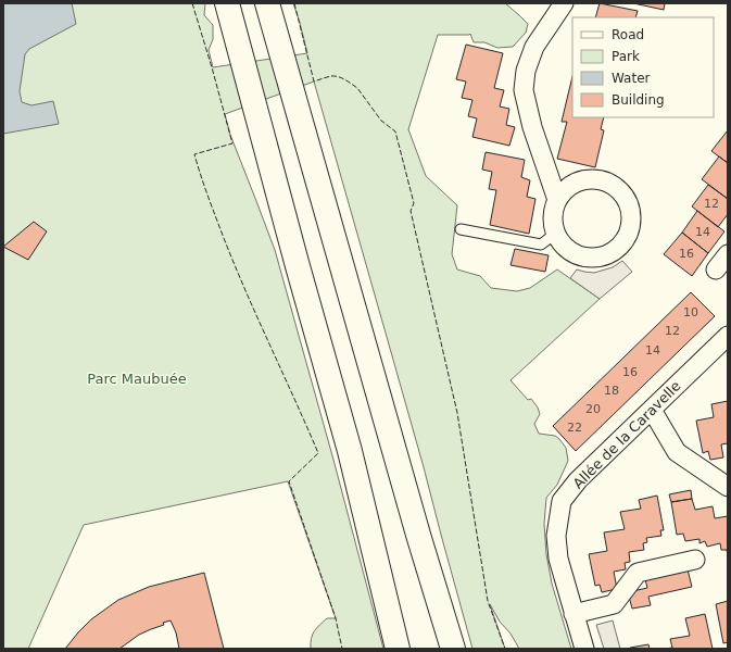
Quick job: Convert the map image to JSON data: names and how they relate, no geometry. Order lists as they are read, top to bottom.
{
  "streets": {
    "street": ["Allée de la Caravelle"]
  },
  "parks": ["Parc Maubuée"],
  "house_numbers": [
    "12",
    "14",
    "16",
    "10",
    "12",
    "14",
    "16",
    "18",
    "20",
    "22"
  ],
  "legend": [
    "Road",
    "Park",
    "Water",
    "Building"
  ]
}
